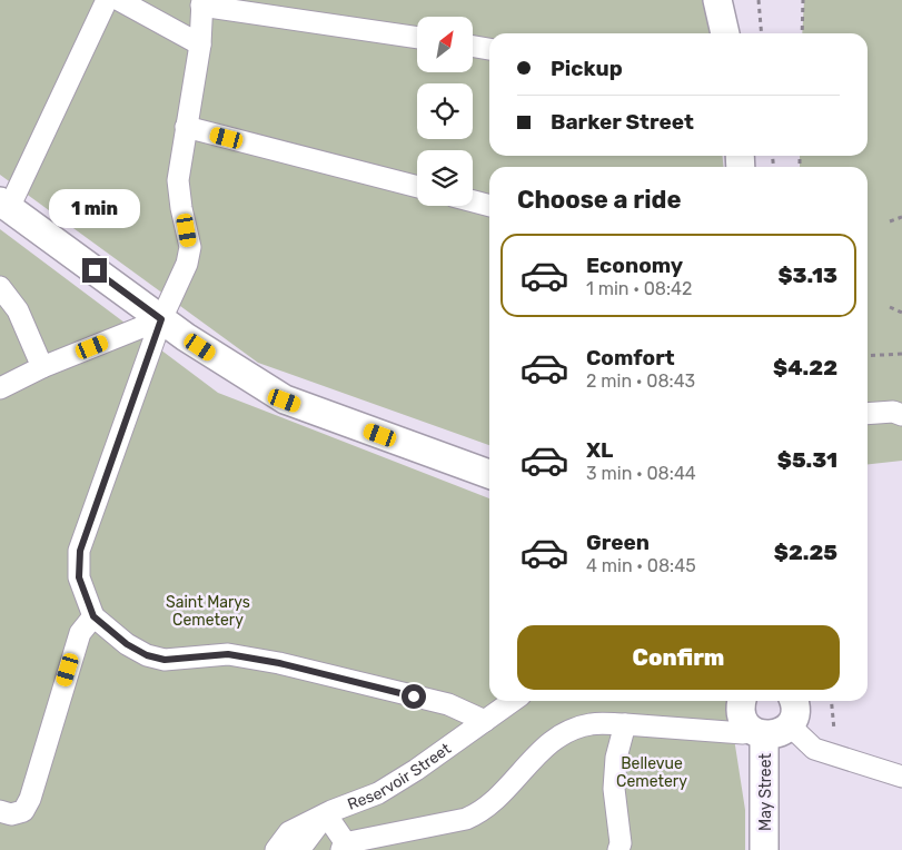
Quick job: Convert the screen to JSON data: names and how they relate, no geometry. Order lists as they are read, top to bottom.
{
  "streets": {
    "main road": ["May Street"],
    "street": ["Reservoir Street"]
  },
  "parks": ["Saint Marys Cemetery", "Bellevue Cemetery"],
  "north": "top right",
  "page": {
    "banner": ["Pickup", "Barker Street"],
    "heading": "Choose a ride",
    "bubble": "1 min",
    "list": [
      {
        "name": "Economy",
        "note": "1 min · 08:42",
        "value": "$3.13"
      },
      {
        "name": "Comfort",
        "note": "2 min · 08:43",
        "value": "$4.22"
      },
      {
        "name": "XL",
        "note": "3 min · 08:44",
        "value": "$5.31"
      },
      {
        "name": "Green",
        "note": "4 min · 08:45",
        "value": "$2.25"
      }
    ],
    "buttons": "Confirm"
  }
}
